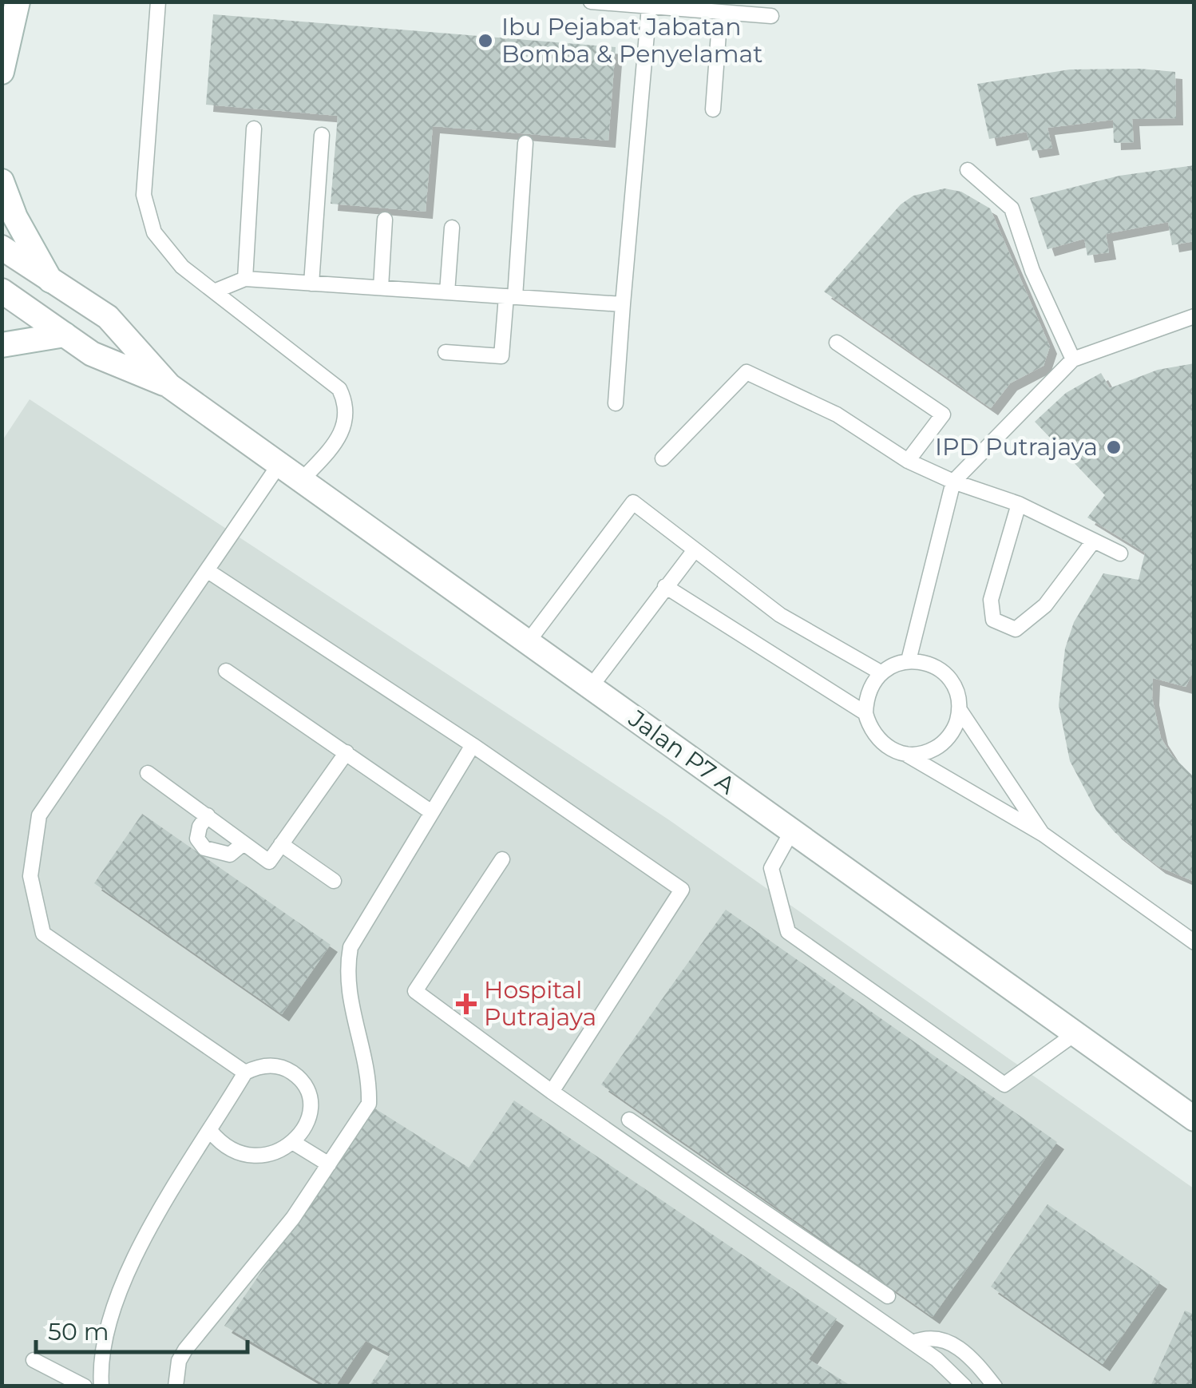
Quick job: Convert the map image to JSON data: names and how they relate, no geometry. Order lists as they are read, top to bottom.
{
  "streets": {
    "street": ["Jalan P7 A"]
  },
  "places": {
    "other": ["Ibu Pejabat Jabatan Bomba & Penyelamat", "IPD Putrajaya"],
    "health": ["Hospital Putrajaya"]
  },
  "scale_bar": "50 m"
}
